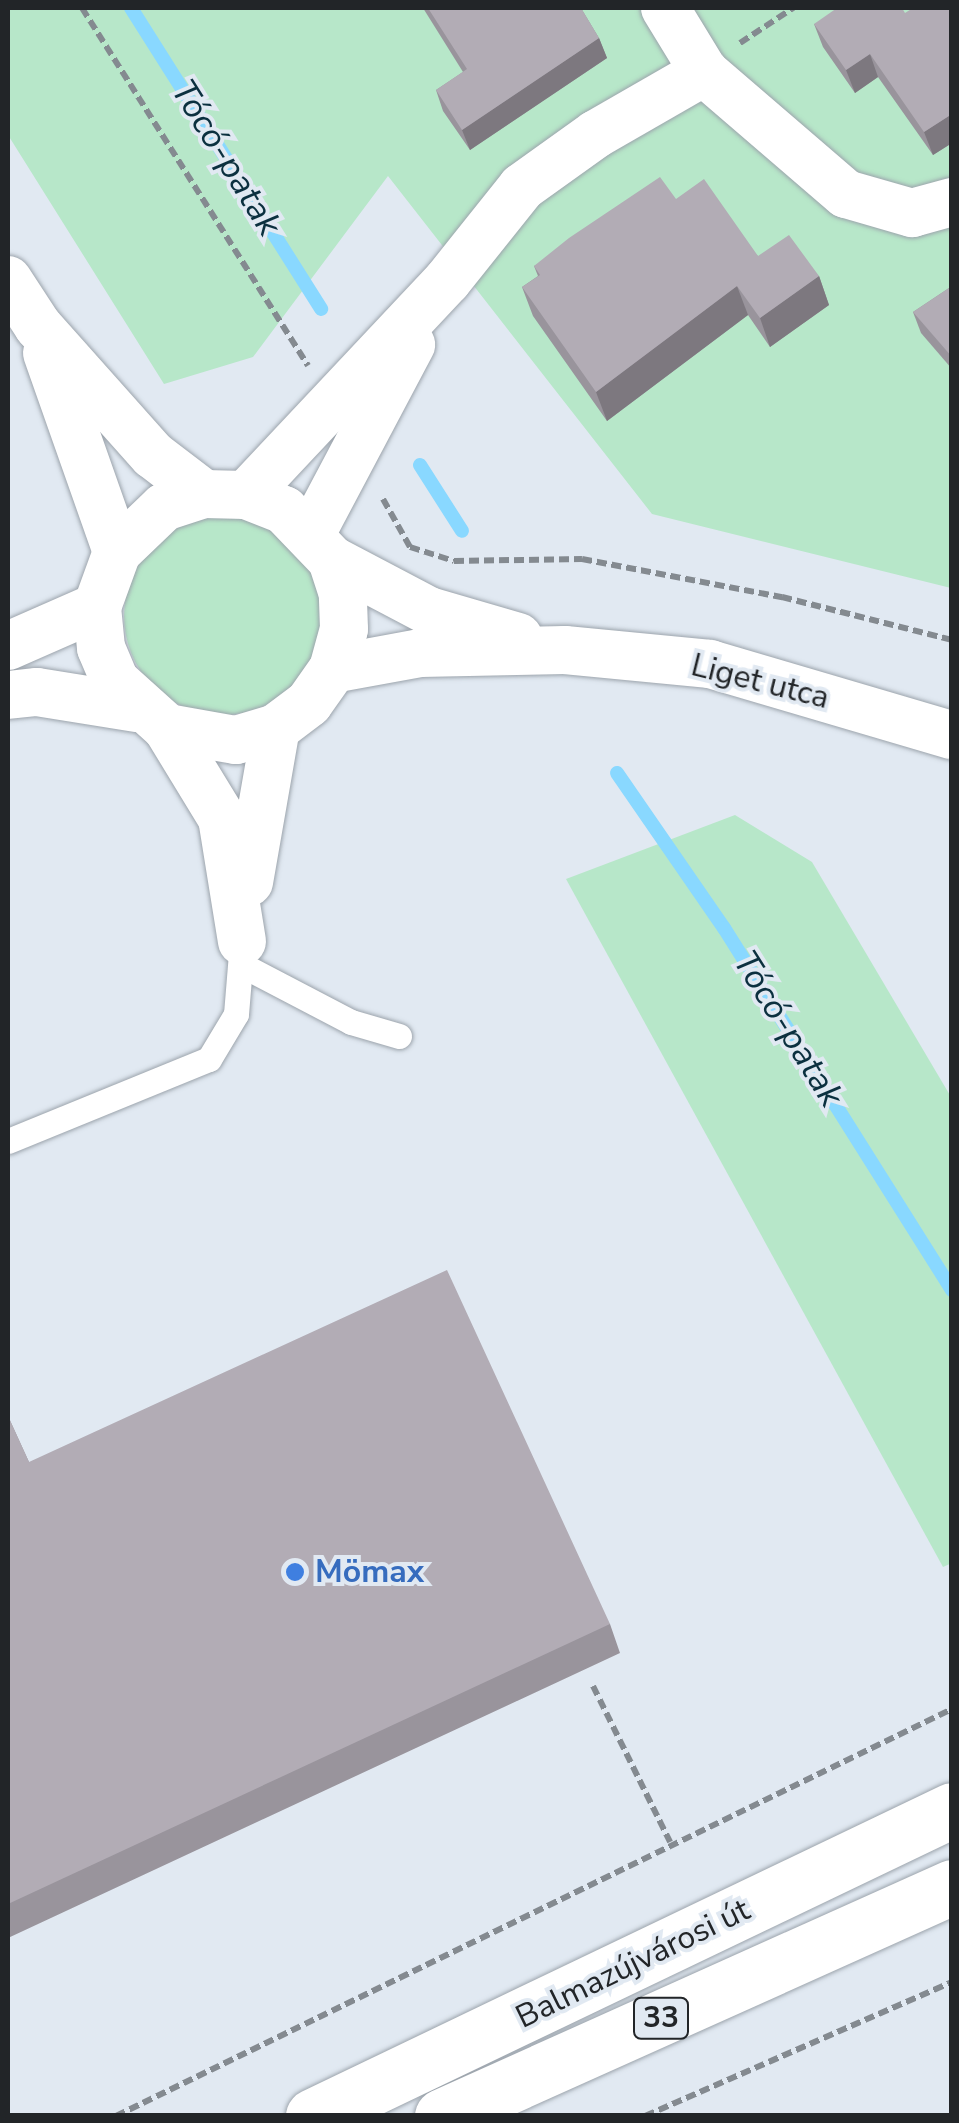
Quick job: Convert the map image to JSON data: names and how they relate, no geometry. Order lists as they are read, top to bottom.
{
  "streets": {
    "main road": ["Balmazújvárosi út", "33"],
    "street": ["Liget utca"]
  },
  "water": ["Tócó-patak"],
  "places": ["Mömax"]
}
